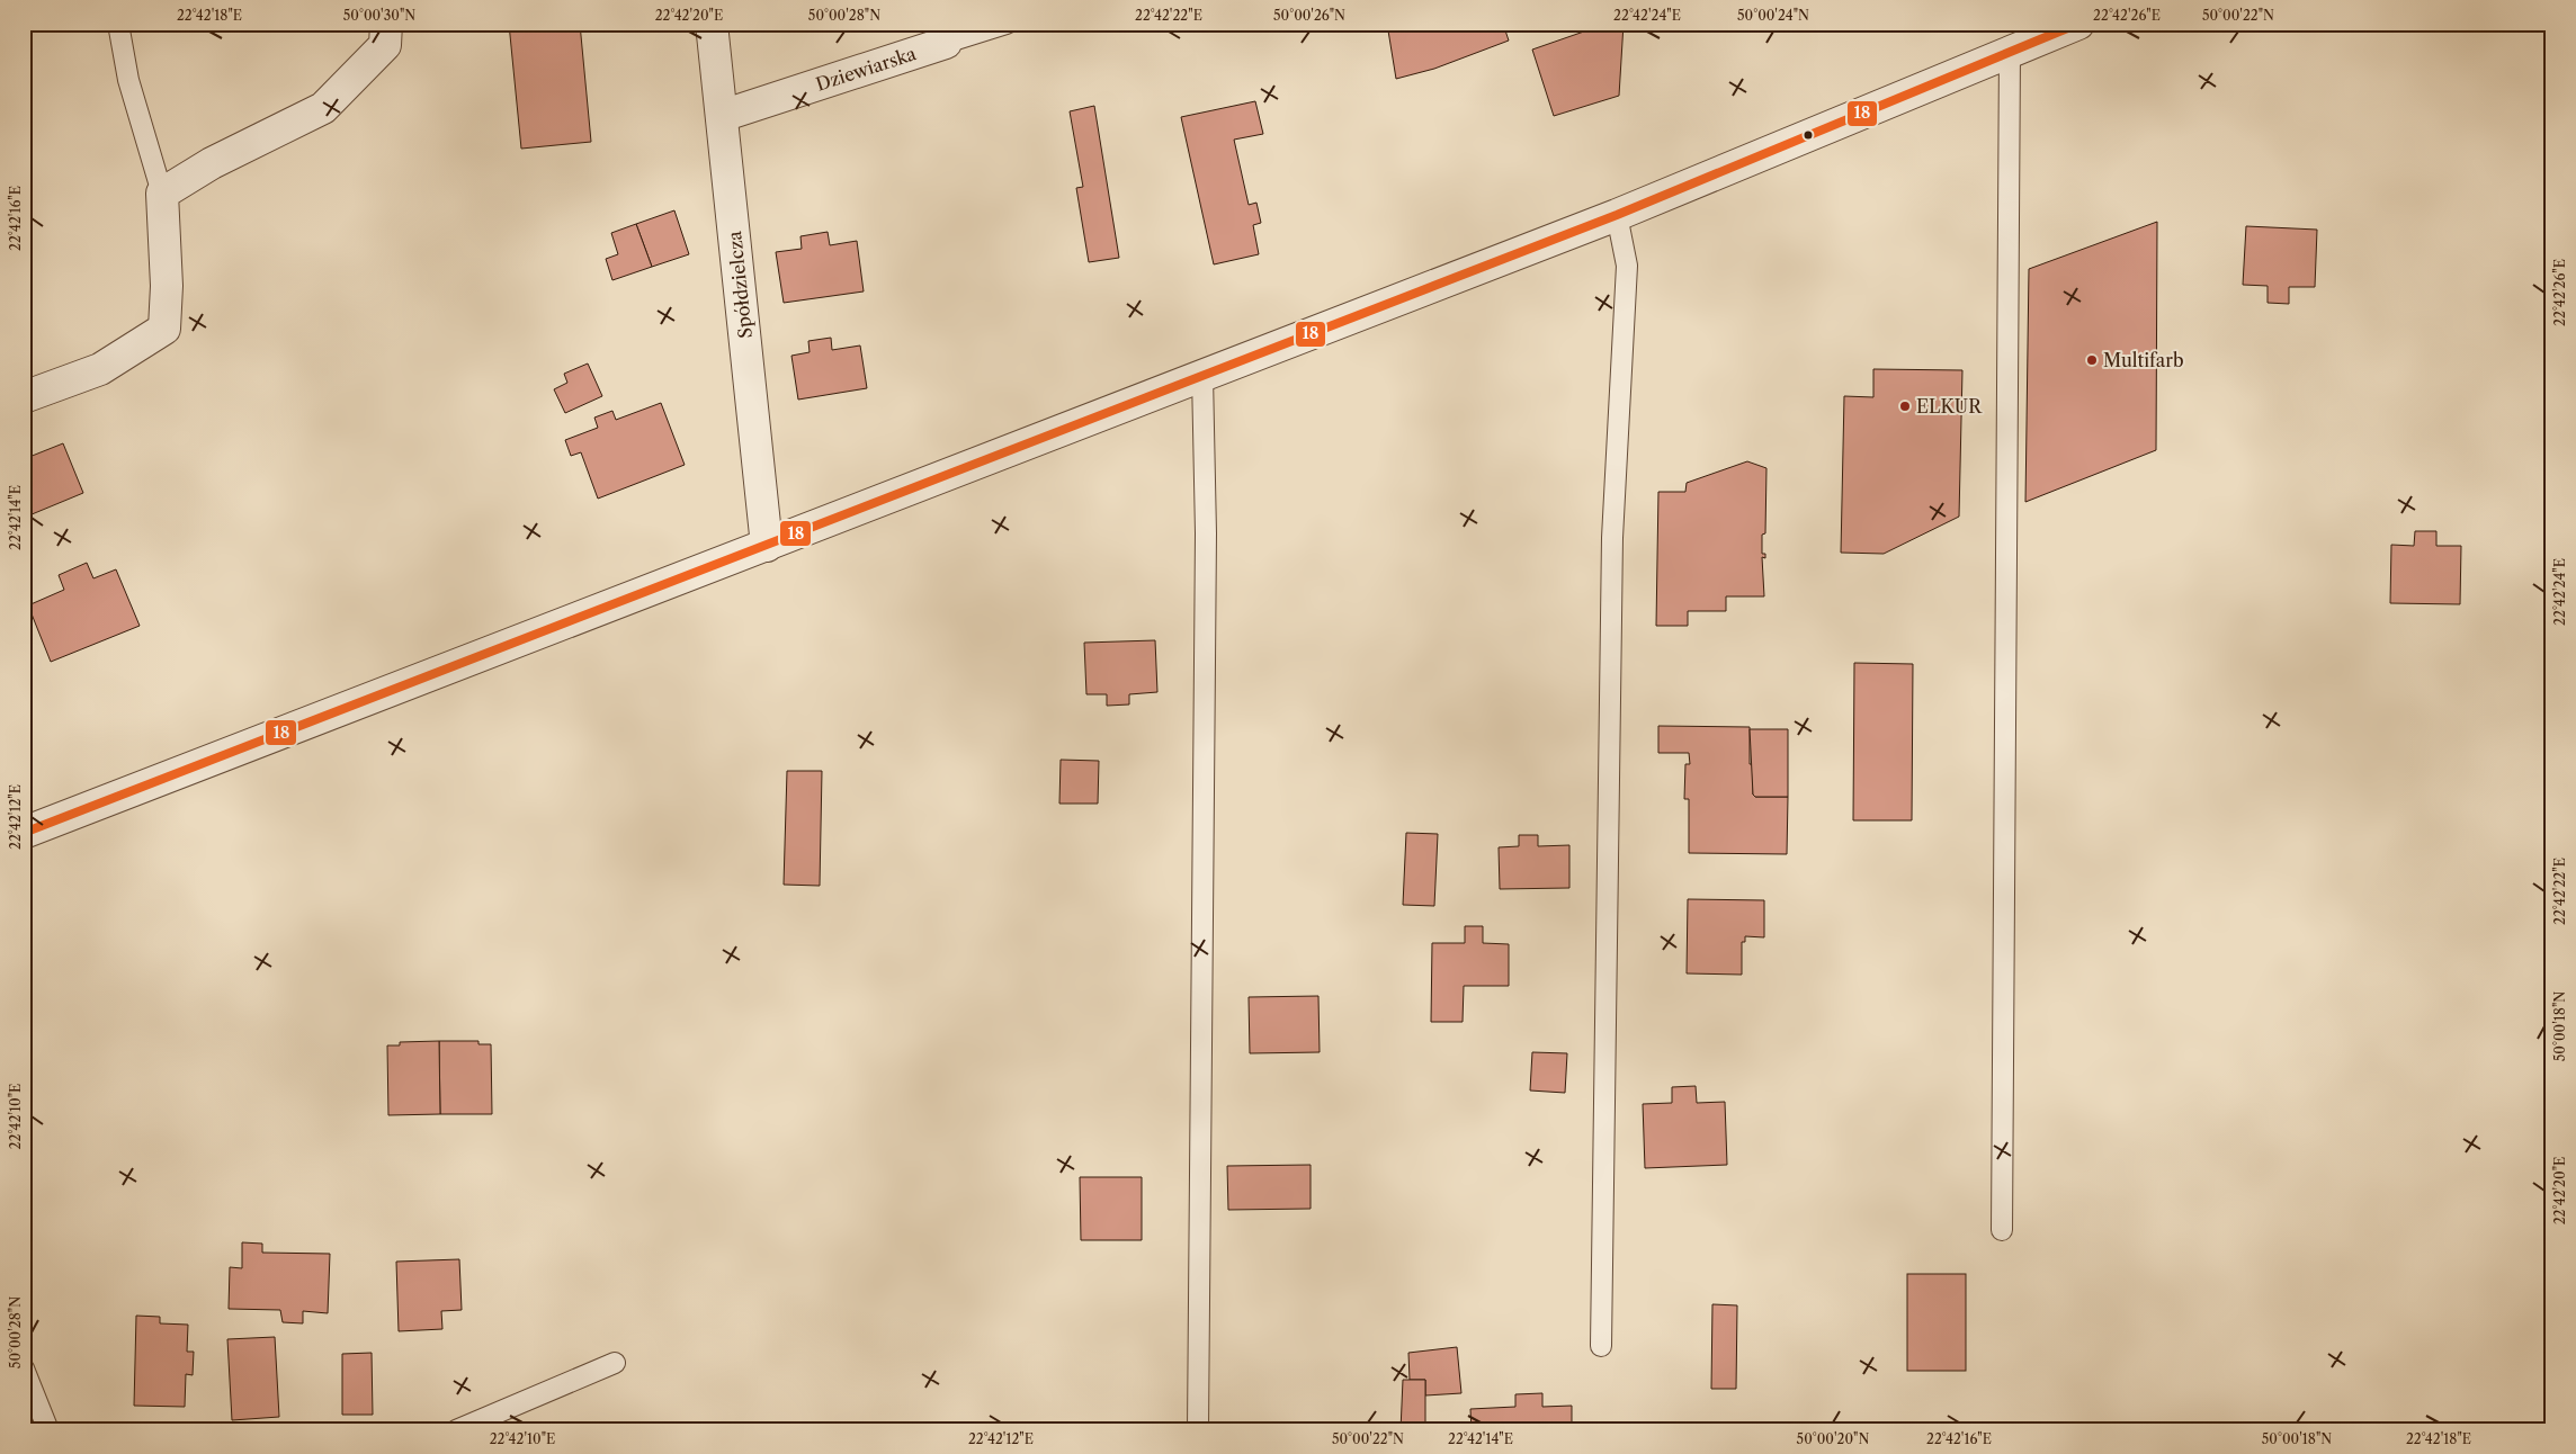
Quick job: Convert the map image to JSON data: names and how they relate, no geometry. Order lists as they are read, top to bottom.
{
  "streets": {
    "street": ["Dziewiarska", "Spółdzielcza"]
  },
  "crossings": [
    ["Dziewiarska", "Spółdzielcza"]
  ],
  "places": ["Multifarb", "ELKUR"],
  "lines": ["transit line 18"],
  "coordinates": [
    "22°42'18\"E",
    "50°00'30\"N",
    "22°42'20\"E",
    "50°00'28\"N",
    "22°42'22\"E",
    "50°00'26\"N",
    "22°42'24\"E",
    "50°00'24\"N",
    "22°42'26\"E",
    "50°00'22\"N",
    "22°42'16\"E",
    "22°42'14\"E",
    "22°42'12\"E",
    "50°00'18\"N",
    "22°42'10\"E",
    "50°00'20\"N"
  ]
}
